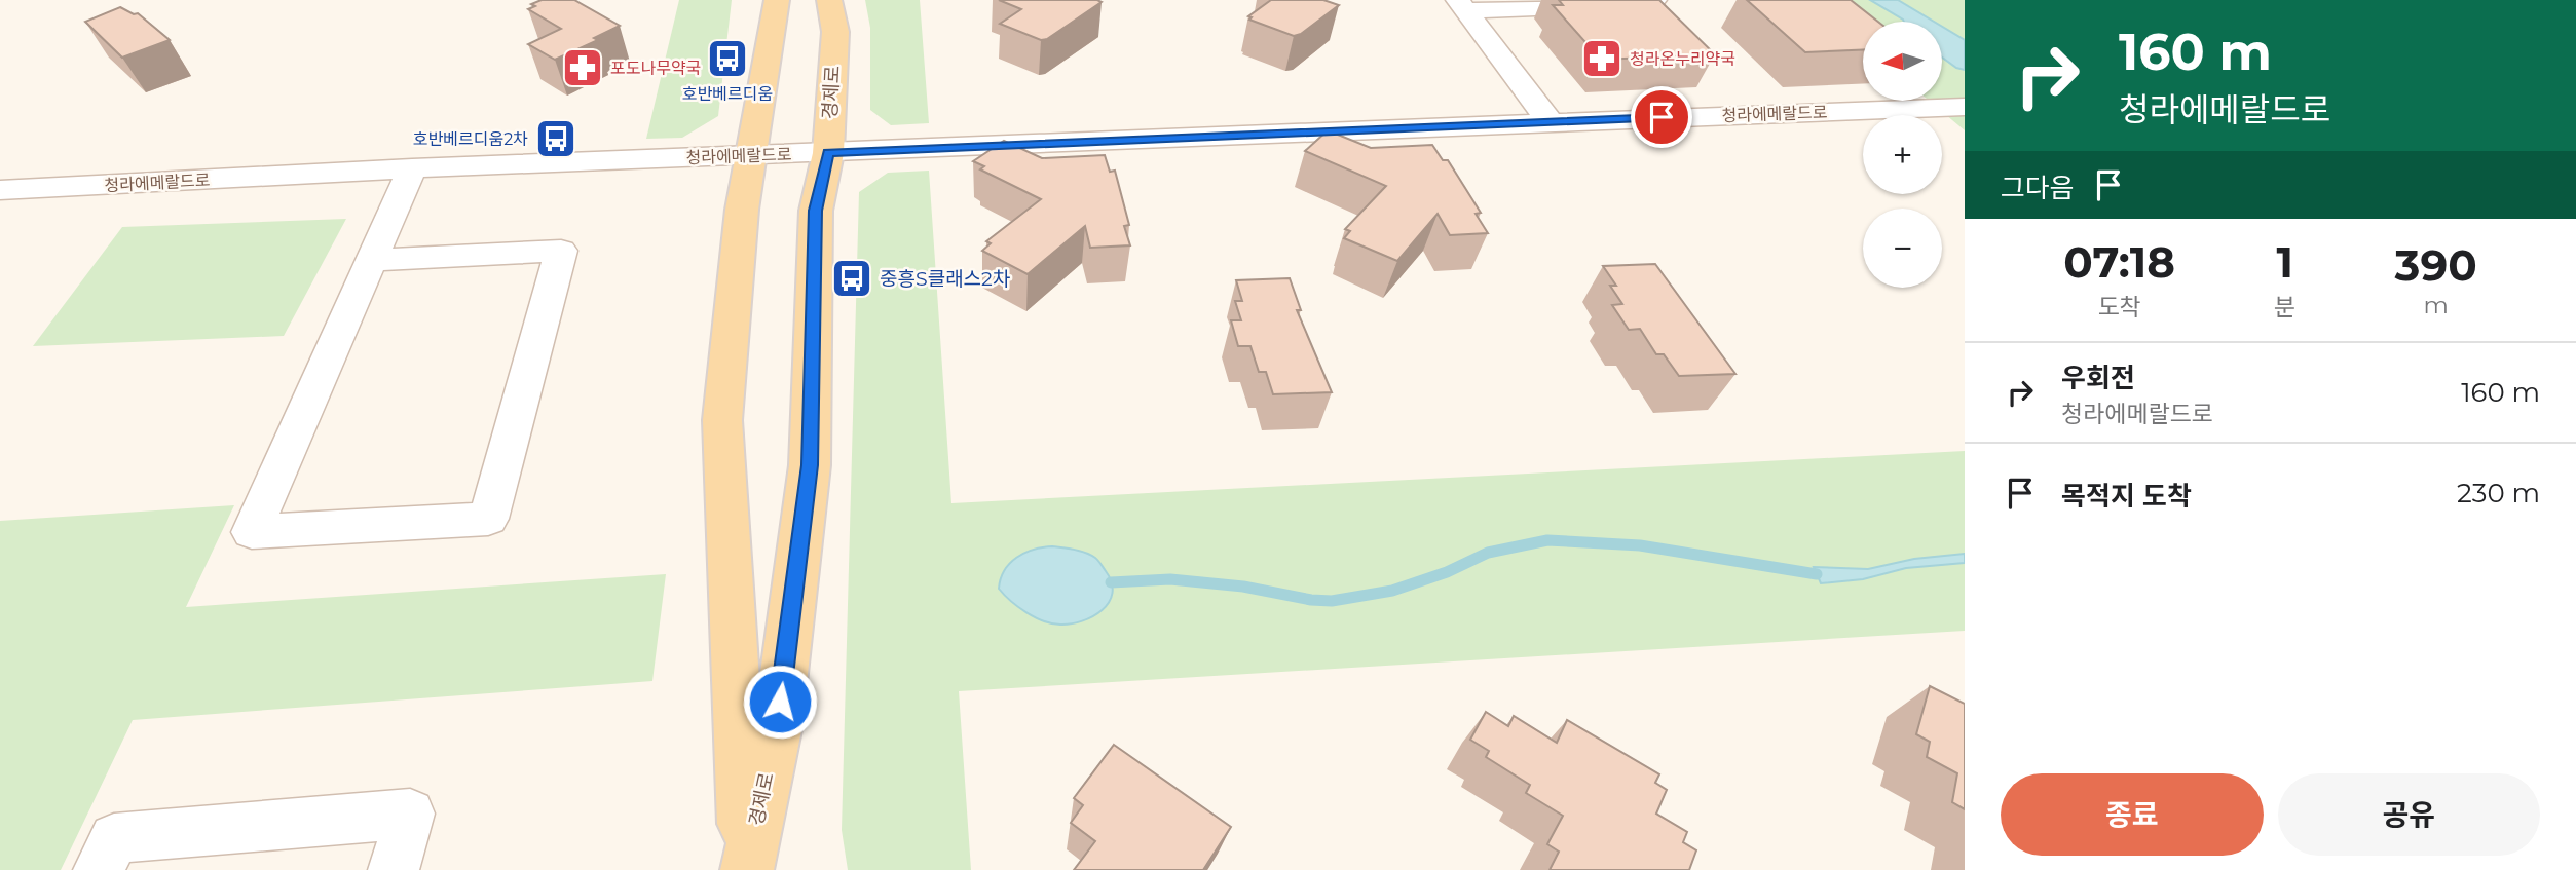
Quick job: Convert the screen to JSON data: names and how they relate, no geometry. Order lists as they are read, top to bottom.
{
  "streets": {
    "main road": ["경제로"],
    "street": ["청라에메랄드로"]
  },
  "crossings": [
    ["경제로", "청라에메랄드로"]
  ],
  "places": {
    "bus stop": ["호반베르디움", "호반베르디움2차", "중흥S클래스2차"],
    "pharmacy": ["청라온누리약국", "포도나무약국"]
  },
  "north": "left",
  "page": {
    "turn": ["160 m", "청라에메랄드로"],
    "map_buttons": ["+", "−"],
    "then": "그다음",
    "eta": [
      "07:18",
      "도착",
      "1",
      "분",
      "390",
      "m"
    ],
    "list": [
      {
        "name": "우회전",
        "note": "청라에메랄드로",
        "value": "160 m"
      },
      {
        "name": "목적지 도착",
        "value": "230 m"
      }
    ],
    "buttons": ["종료", "공유"]
  }
}
